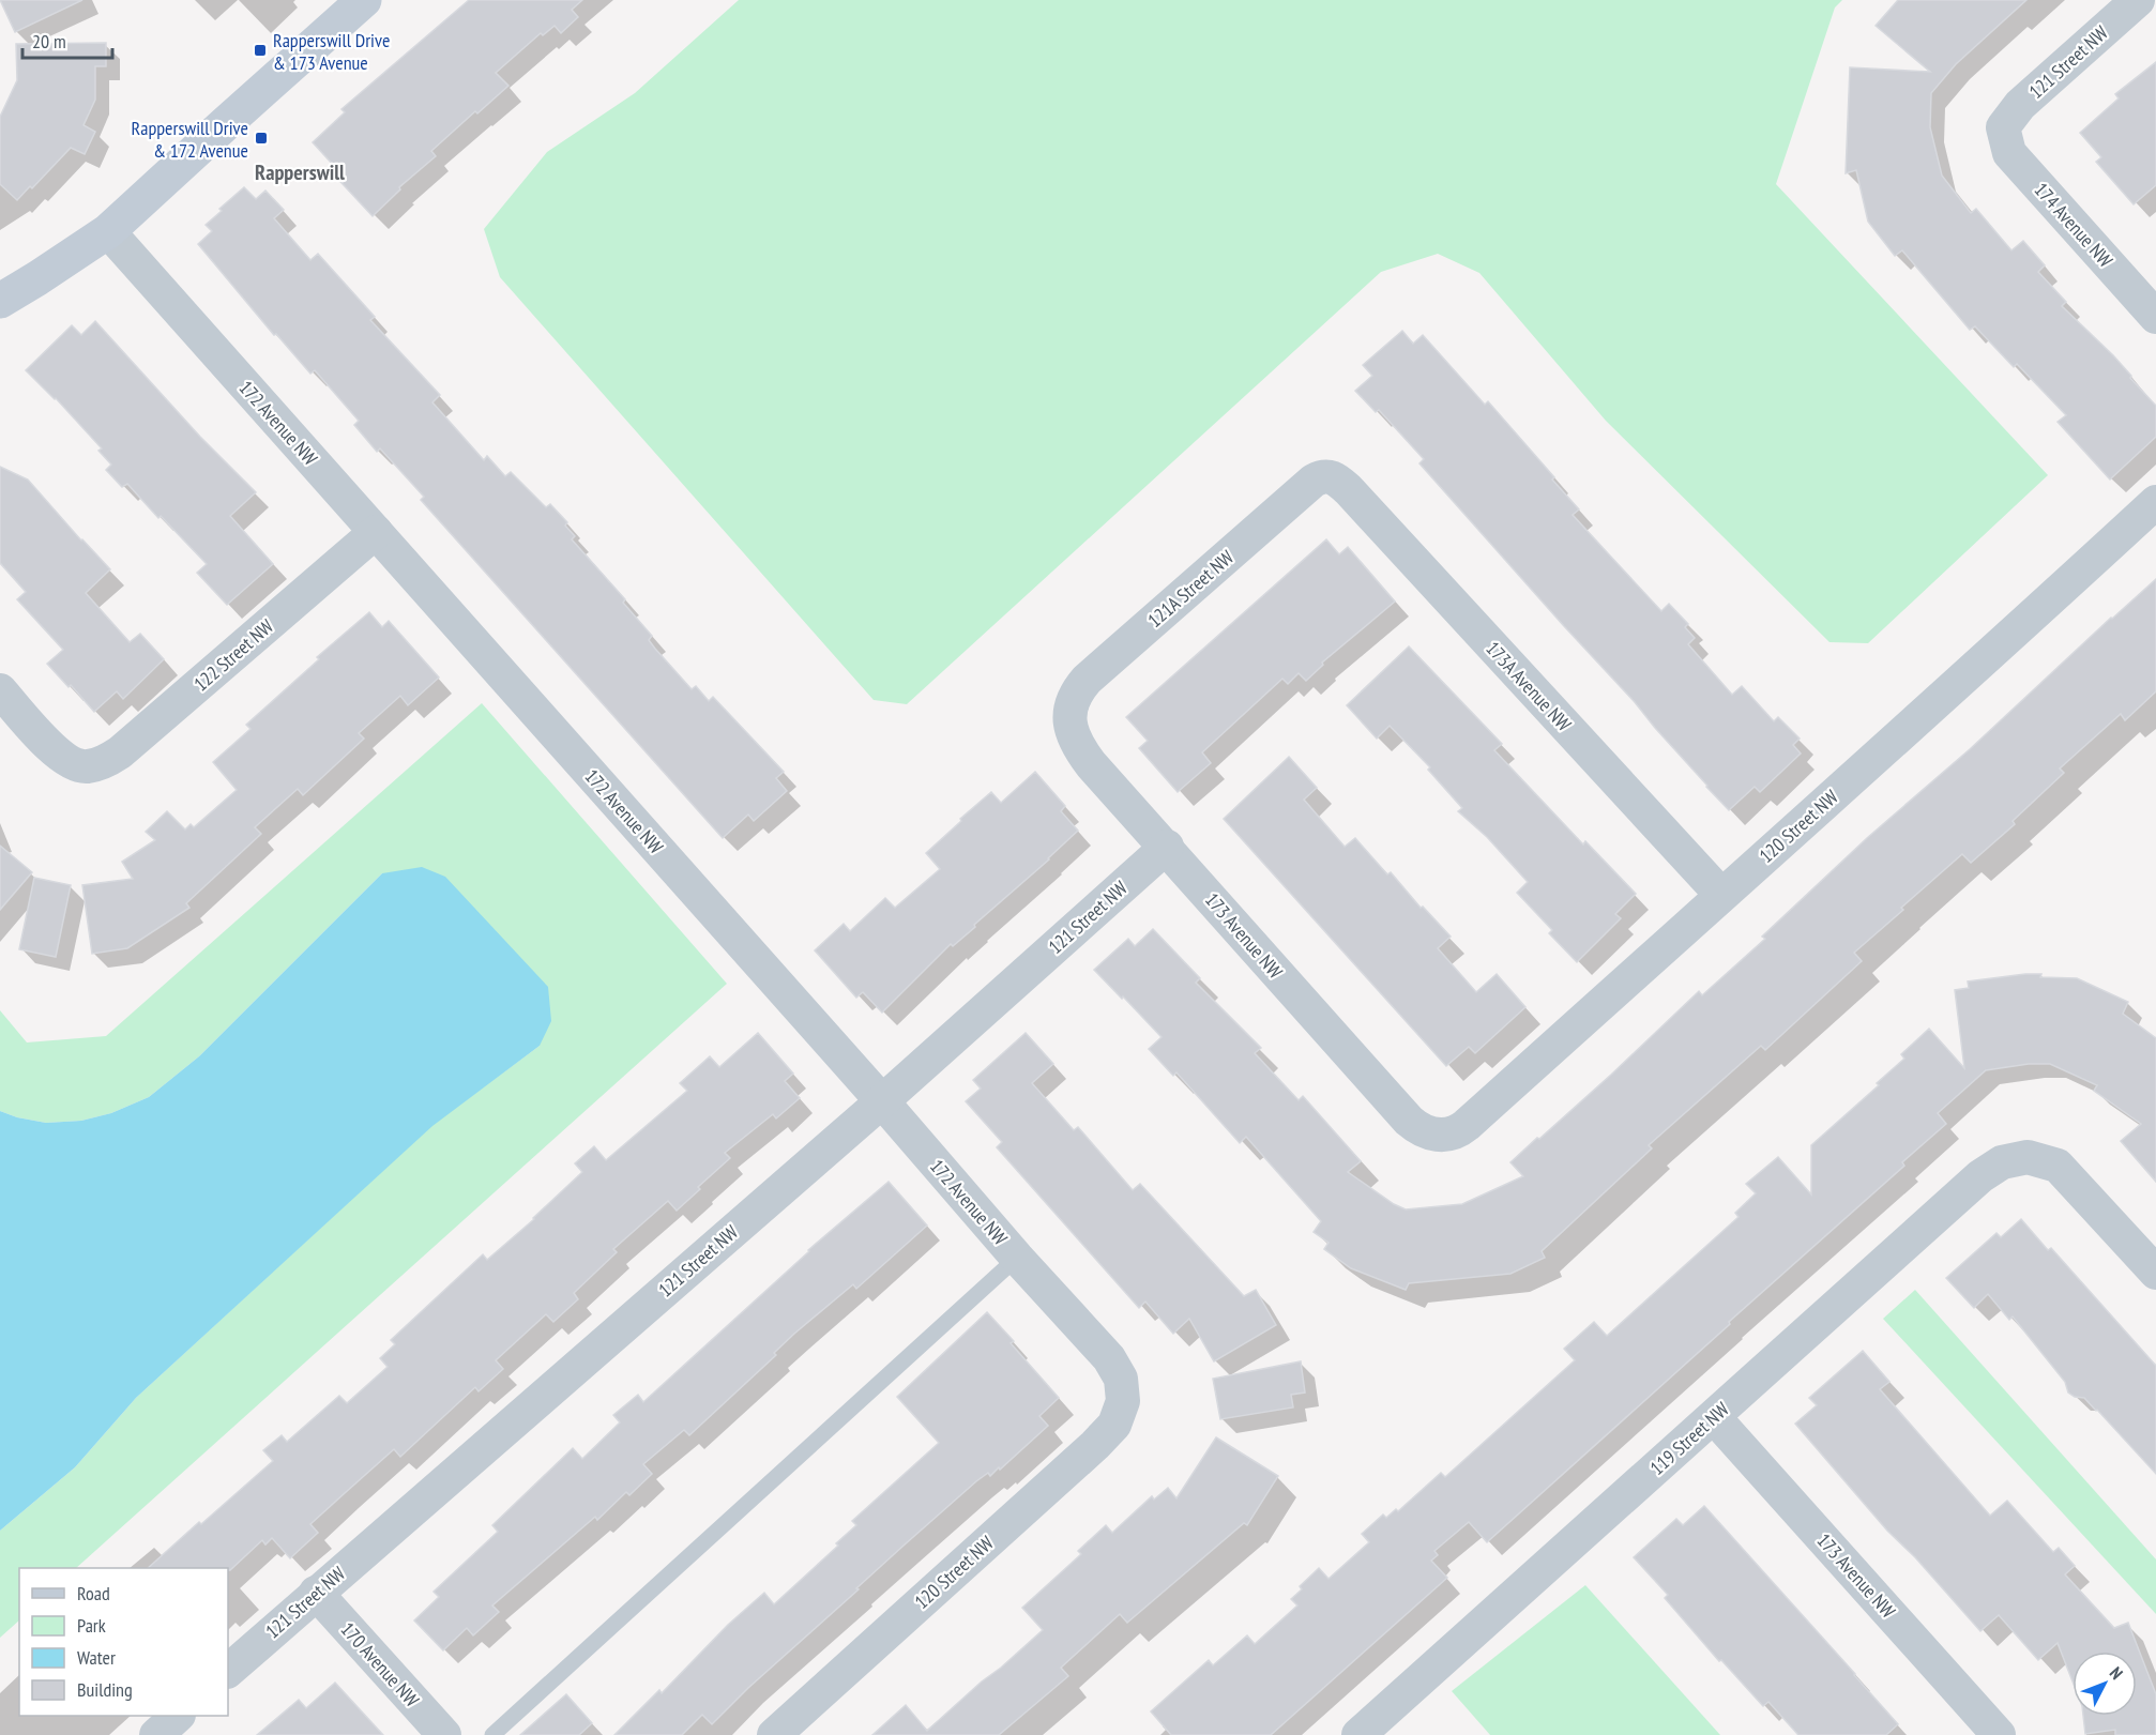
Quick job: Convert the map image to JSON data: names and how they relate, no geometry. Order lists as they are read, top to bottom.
{
  "streets": {
    "street": [
      "121 Street NW",
      "174 Avenue NW",
      "172 Avenue NW",
      "121A Street NW",
      "122 Street NW",
      "173A Avenue NW",
      "120 Street NW",
      "173 Avenue NW",
      "119 Street NW",
      "170 Avenue NW"
    ]
  },
  "crossings": [
    ["121 Street NW", "174 Avenue NW"],
    ["121 Street NW", "172 Avenue NW"],
    ["121 Street NW", "173 Avenue NW"],
    ["121 Street NW", "170 Avenue NW"],
    ["172 Avenue NW", "122 Street NW"],
    ["172 Avenue NW", "120 Street NW"],
    ["121A Street NW", "173A Avenue NW"],
    ["121A Street NW", "173 Avenue NW"],
    ["173A Avenue NW", "120 Street NW"],
    ["120 Street NW", "173 Avenue NW"],
    ["173 Avenue NW", "119 Street NW"]
  ],
  "districts": ["Rapperswill"],
  "places": {
    "transit": ["Rapperswill Drive & 173 Avenue", "Rapperswill Drive & 172 Avenue"]
  },
  "legend": [
    "Road",
    "Park",
    "Water",
    "Building"
  ],
  "scale_bar": "20 m",
  "north": "top right"
}
